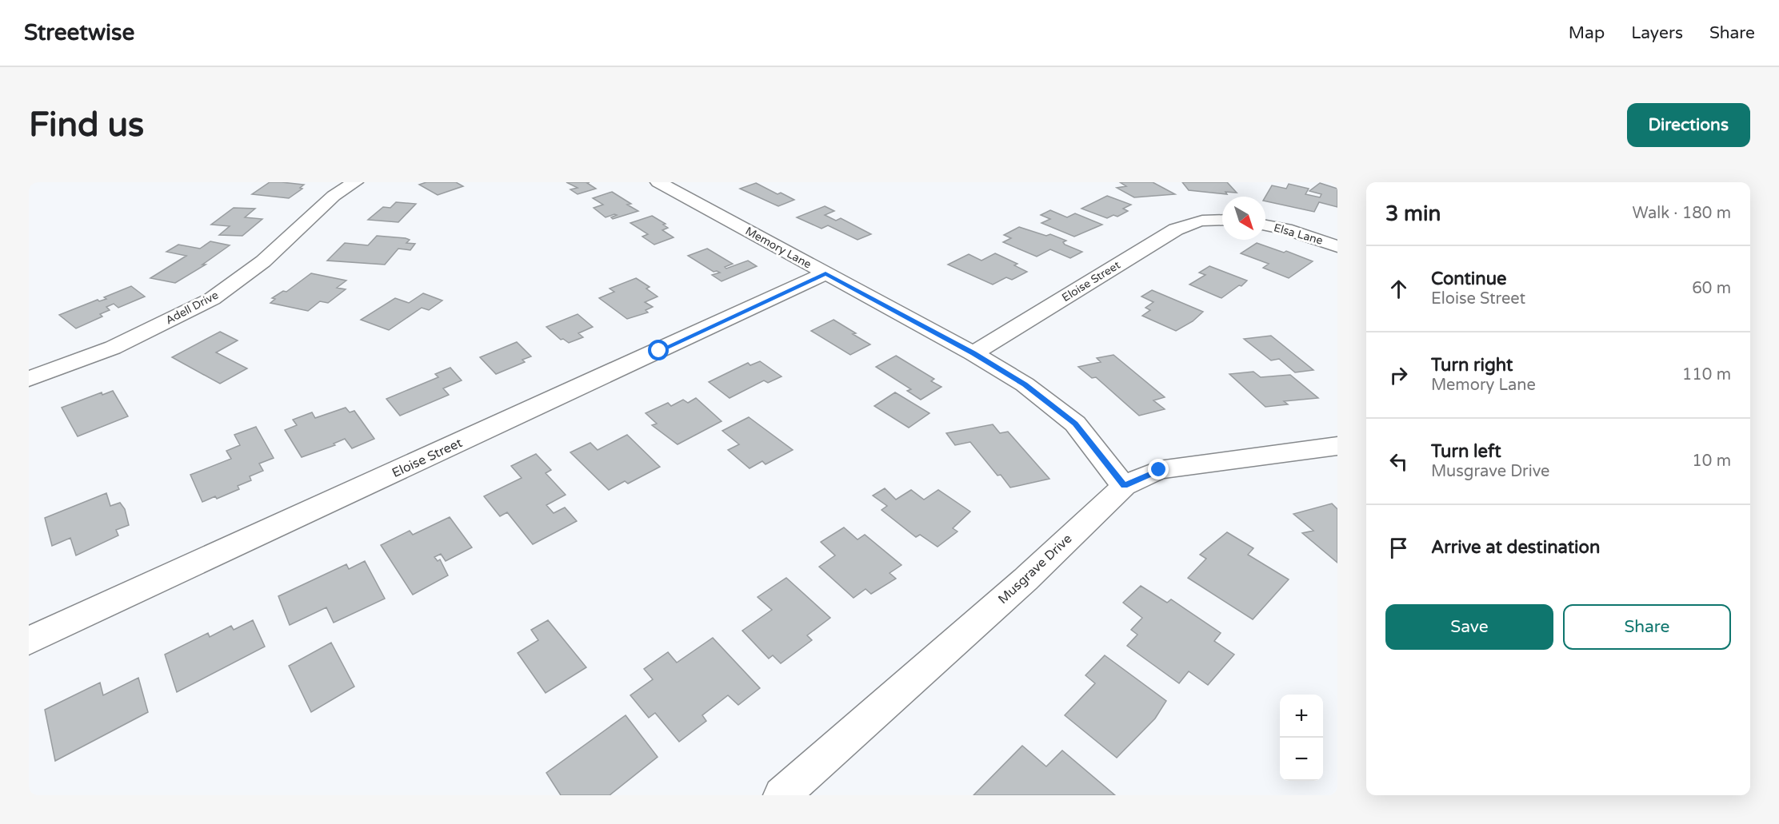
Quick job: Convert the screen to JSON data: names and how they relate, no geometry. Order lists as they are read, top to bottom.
{
  "streets": {
    "street": [
      "Elsa Lane",
      "Memory Lane",
      "Eloise Street",
      "Adell Drive",
      "Musgrave Drive"
    ]
  },
  "crossings": [
    ["Memory Lane", "Eloise Street"],
    ["Memory Lane", "Musgrave Drive"]
  ],
  "north": "bottom right",
  "page": {
    "header": "Streetwise",
    "nav": ["Map", "Layers", "Share"],
    "buttons": [
      "Directions",
      ["Save", "Share"]
    ],
    "title": "Find us",
    "heading": ["3 min", "Walk · 180 m"],
    "list": [
      ["Continue", "Eloise Street", "60 m"],
      ["Turn right", "Memory Lane", "110 m"],
      ["Turn left", "Musgrave Drive", "10 m"],
      "Arrive at destination"
    ],
    "map_buttons": ["+", "−"]
  }
}
